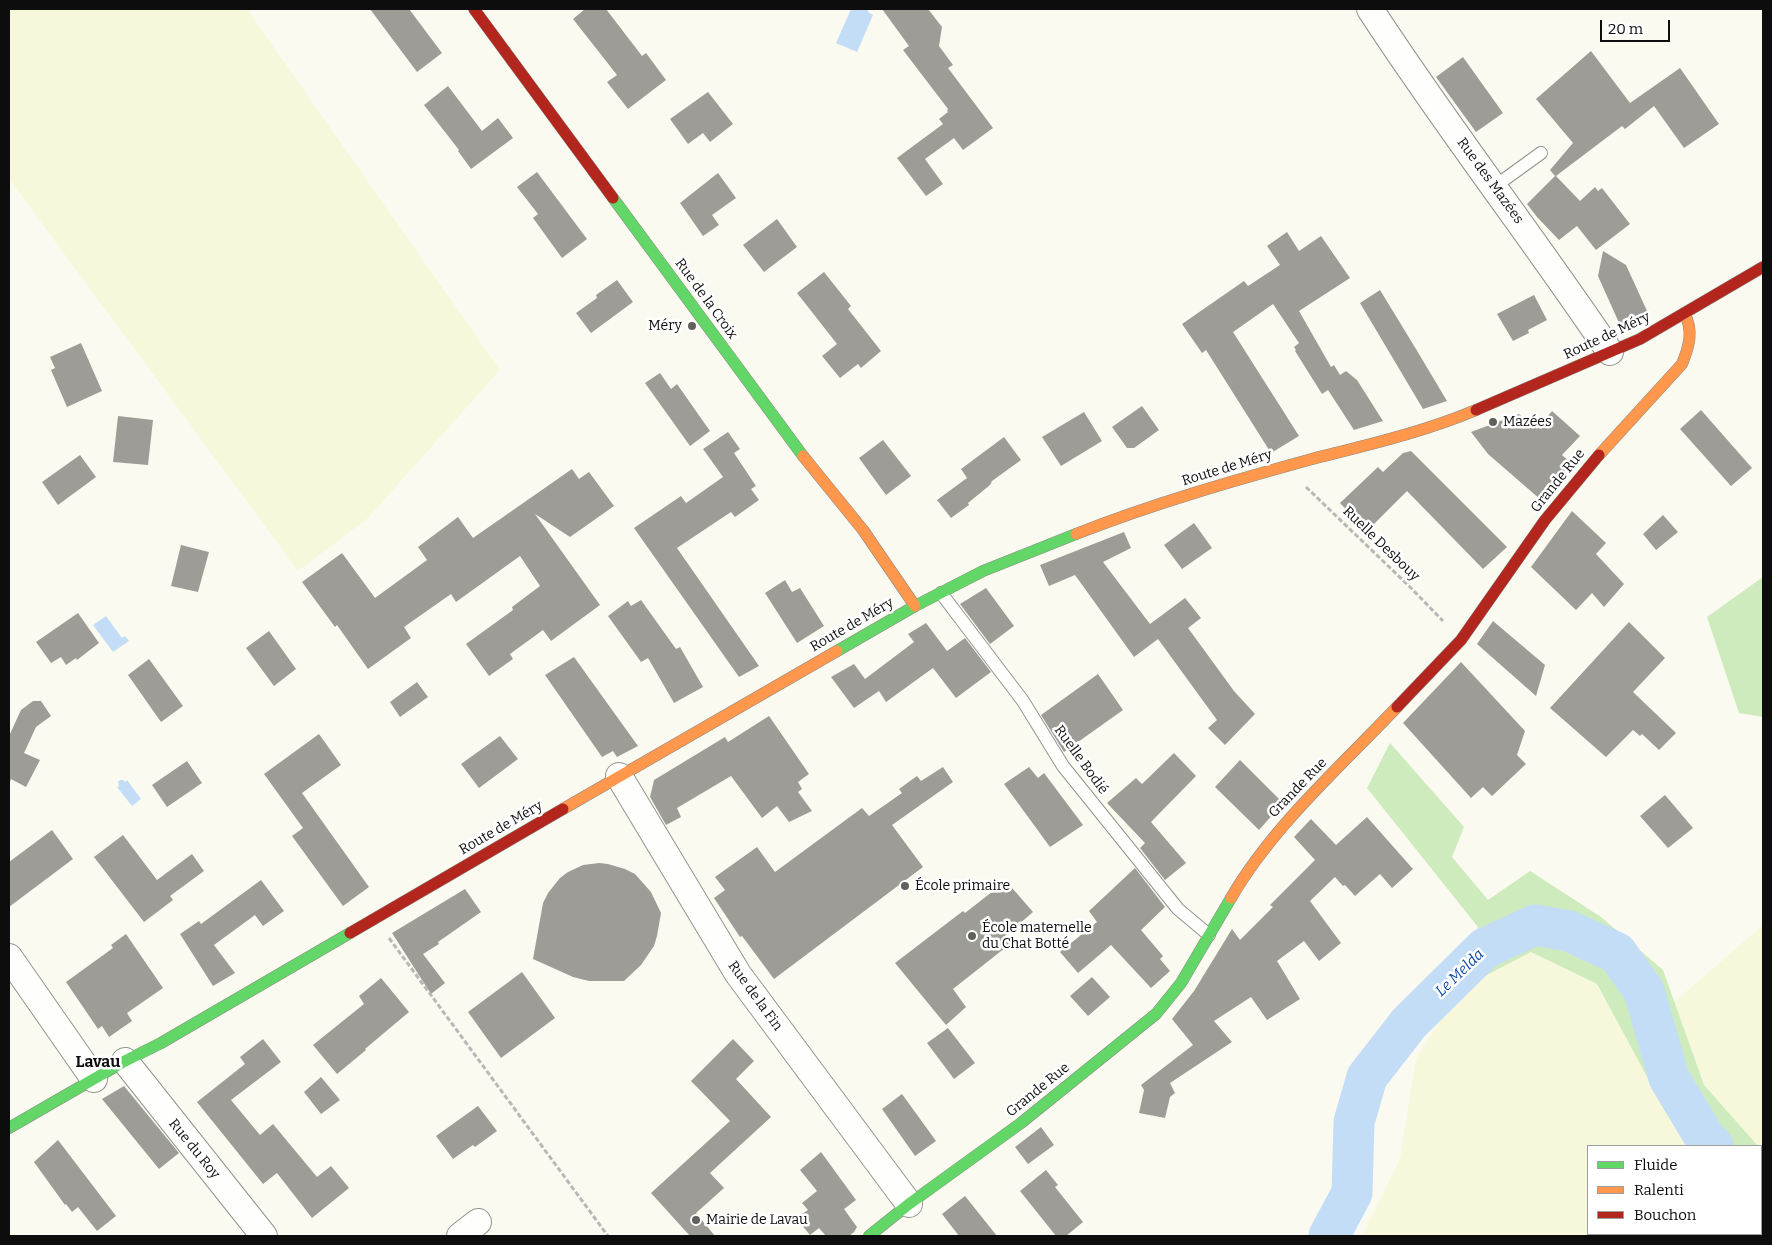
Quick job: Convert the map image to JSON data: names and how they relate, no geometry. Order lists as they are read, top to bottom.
{
  "streets": {
    "street": [
      "Rue des Mazées",
      "Rue de la Croix",
      "Route de Méry",
      "Grande Rue",
      "Rue de la Fin",
      "Rue du Roy"
    ],
    "lane": ["Ruelle Bodié"],
    "path": ["Ruelle Desbouy"]
  },
  "crossings": [
    ["Rue des Mazées", "Route de Méry"],
    ["Rue de la Croix", "Route de Méry"],
    ["Route de Méry", "Grande Rue"],
    ["Route de Méry", "Ruelle Desbouy"],
    ["Route de Méry", "Ruelle Bodié"],
    ["Route de Méry", "Rue de la Fin"],
    ["Route de Méry", "Rue du Roy"],
    ["Grande Rue", "Ruelle Desbouy"],
    ["Grande Rue", "Ruelle Bodié"],
    ["Grande Rue", "Rue de la Fin"]
  ],
  "districts": ["Lavau"],
  "water": ["Le Melda"],
  "places": [
    "Méry",
    "Mazées",
    "École primaire",
    "École maternelle du Chat Botté",
    "Mairie de Lavau"
  ],
  "legend": ["Fluide", "Ralenti", "Bouchon"],
  "scale_bar": "20 m"
}
